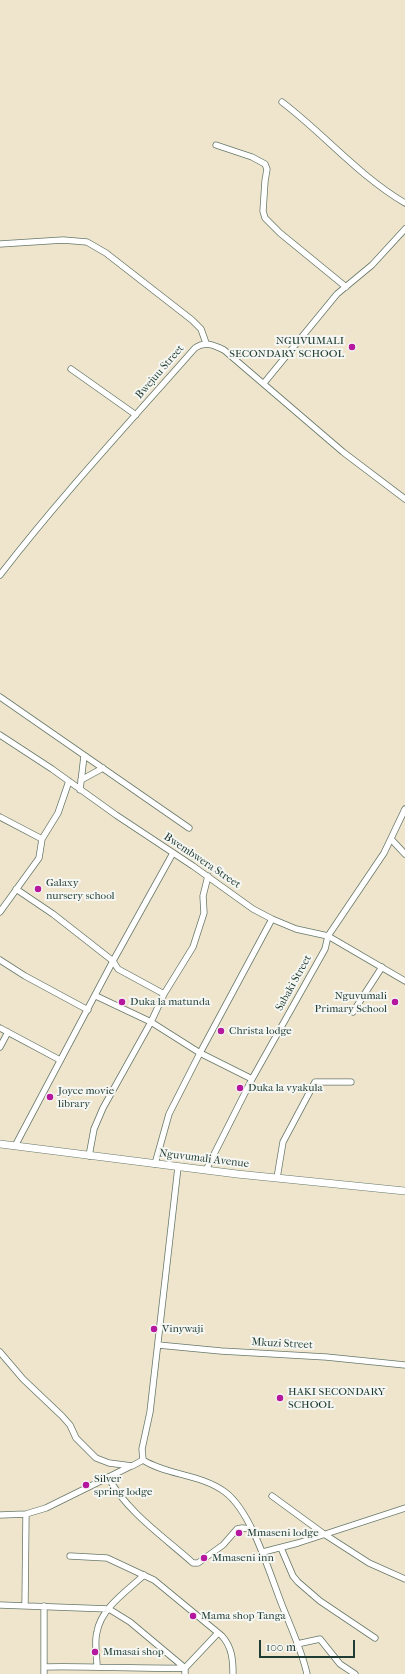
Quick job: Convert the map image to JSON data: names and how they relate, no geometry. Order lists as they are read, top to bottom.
{
  "streets": {
    "street": [
      "Bwejuu Street",
      "Bwembwera Street",
      "Sabaki Street",
      "Nguvumali Avenue",
      "Mkuzi Street"
    ]
  },
  "crossings": [
    ["Bwembwera Street", "Sabaki Street"],
    ["Sabaki Street", "Nguvumali Avenue"]
  ],
  "places": [
    "NGUVUMALI SECONDARY SCHOOL",
    "Galaxy nursery school",
    "Duka la matunda",
    "Nguvumali Primary School",
    "Christa lodge",
    "Duka la vyakula",
    "Joyce movie library",
    "Vinywaji",
    "HAKI SECONDARY SCHOOL",
    "Silver spring lodge",
    "Mmaseni lodge",
    "Mmaseni inn",
    "Mama shop Tanga",
    "Mmasai shop"
  ],
  "scale_bar": "100 m"
}
